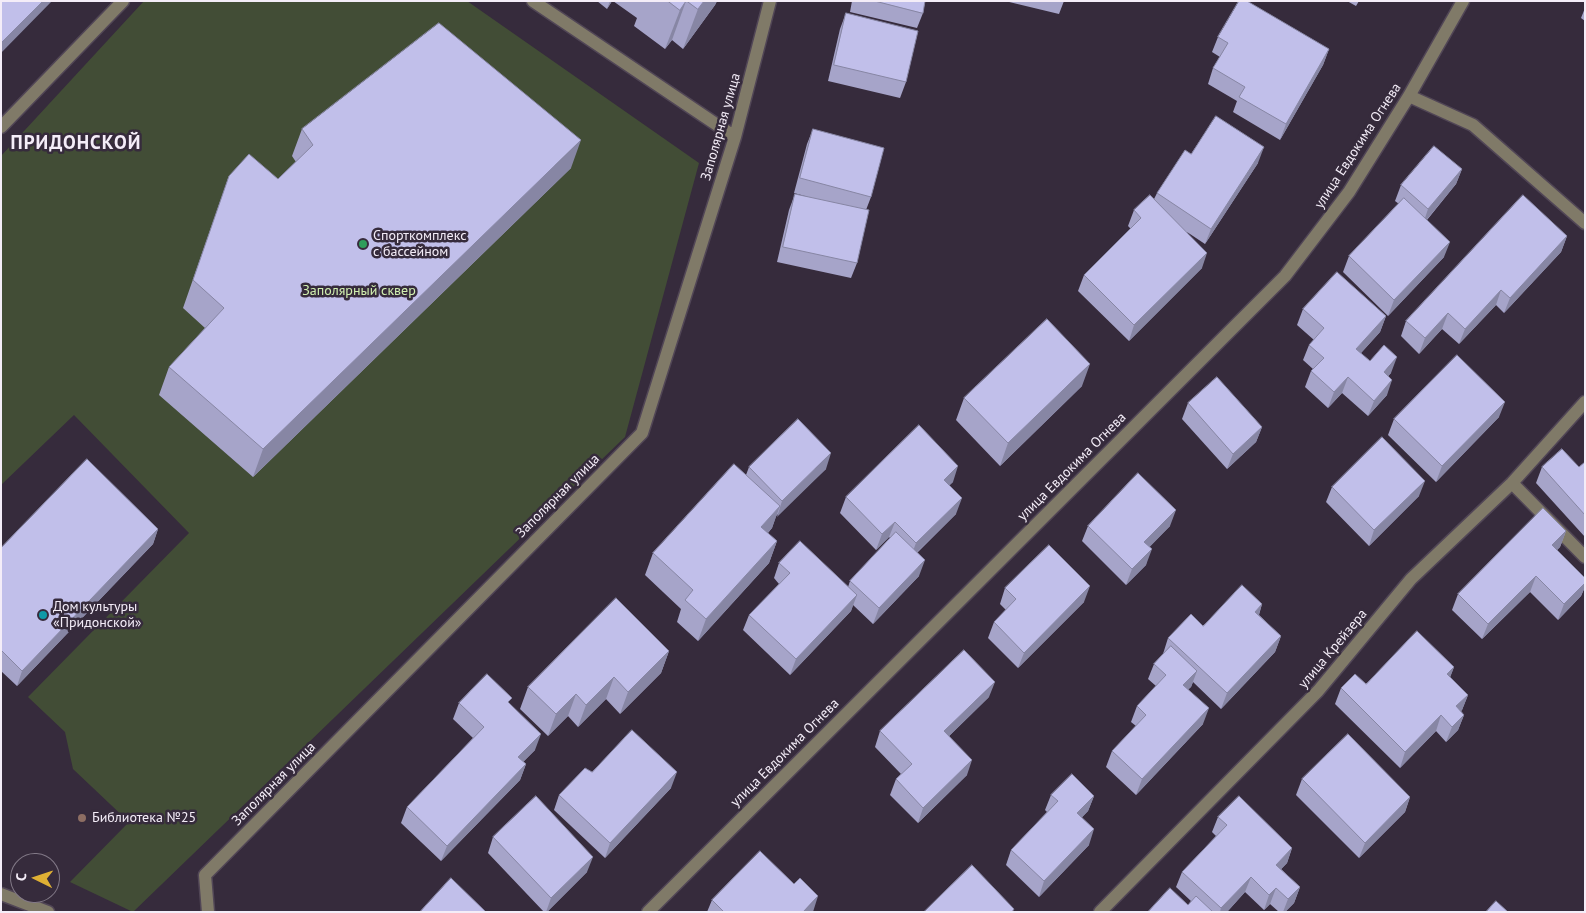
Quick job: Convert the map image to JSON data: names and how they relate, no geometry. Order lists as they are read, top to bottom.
{
  "streets": {
    "street": ["Заполярная улица", "улица Евдокима Огнева", "улица Крейзера"]
  },
  "districts": ["ПРИДОНСКОЙ"],
  "parks": ["Заполярный сквер"],
  "places": ["Спорткомплекс с бассейном", "Дом культуры «Придонской»", "Библиотека №25"],
  "north": "left"
}
